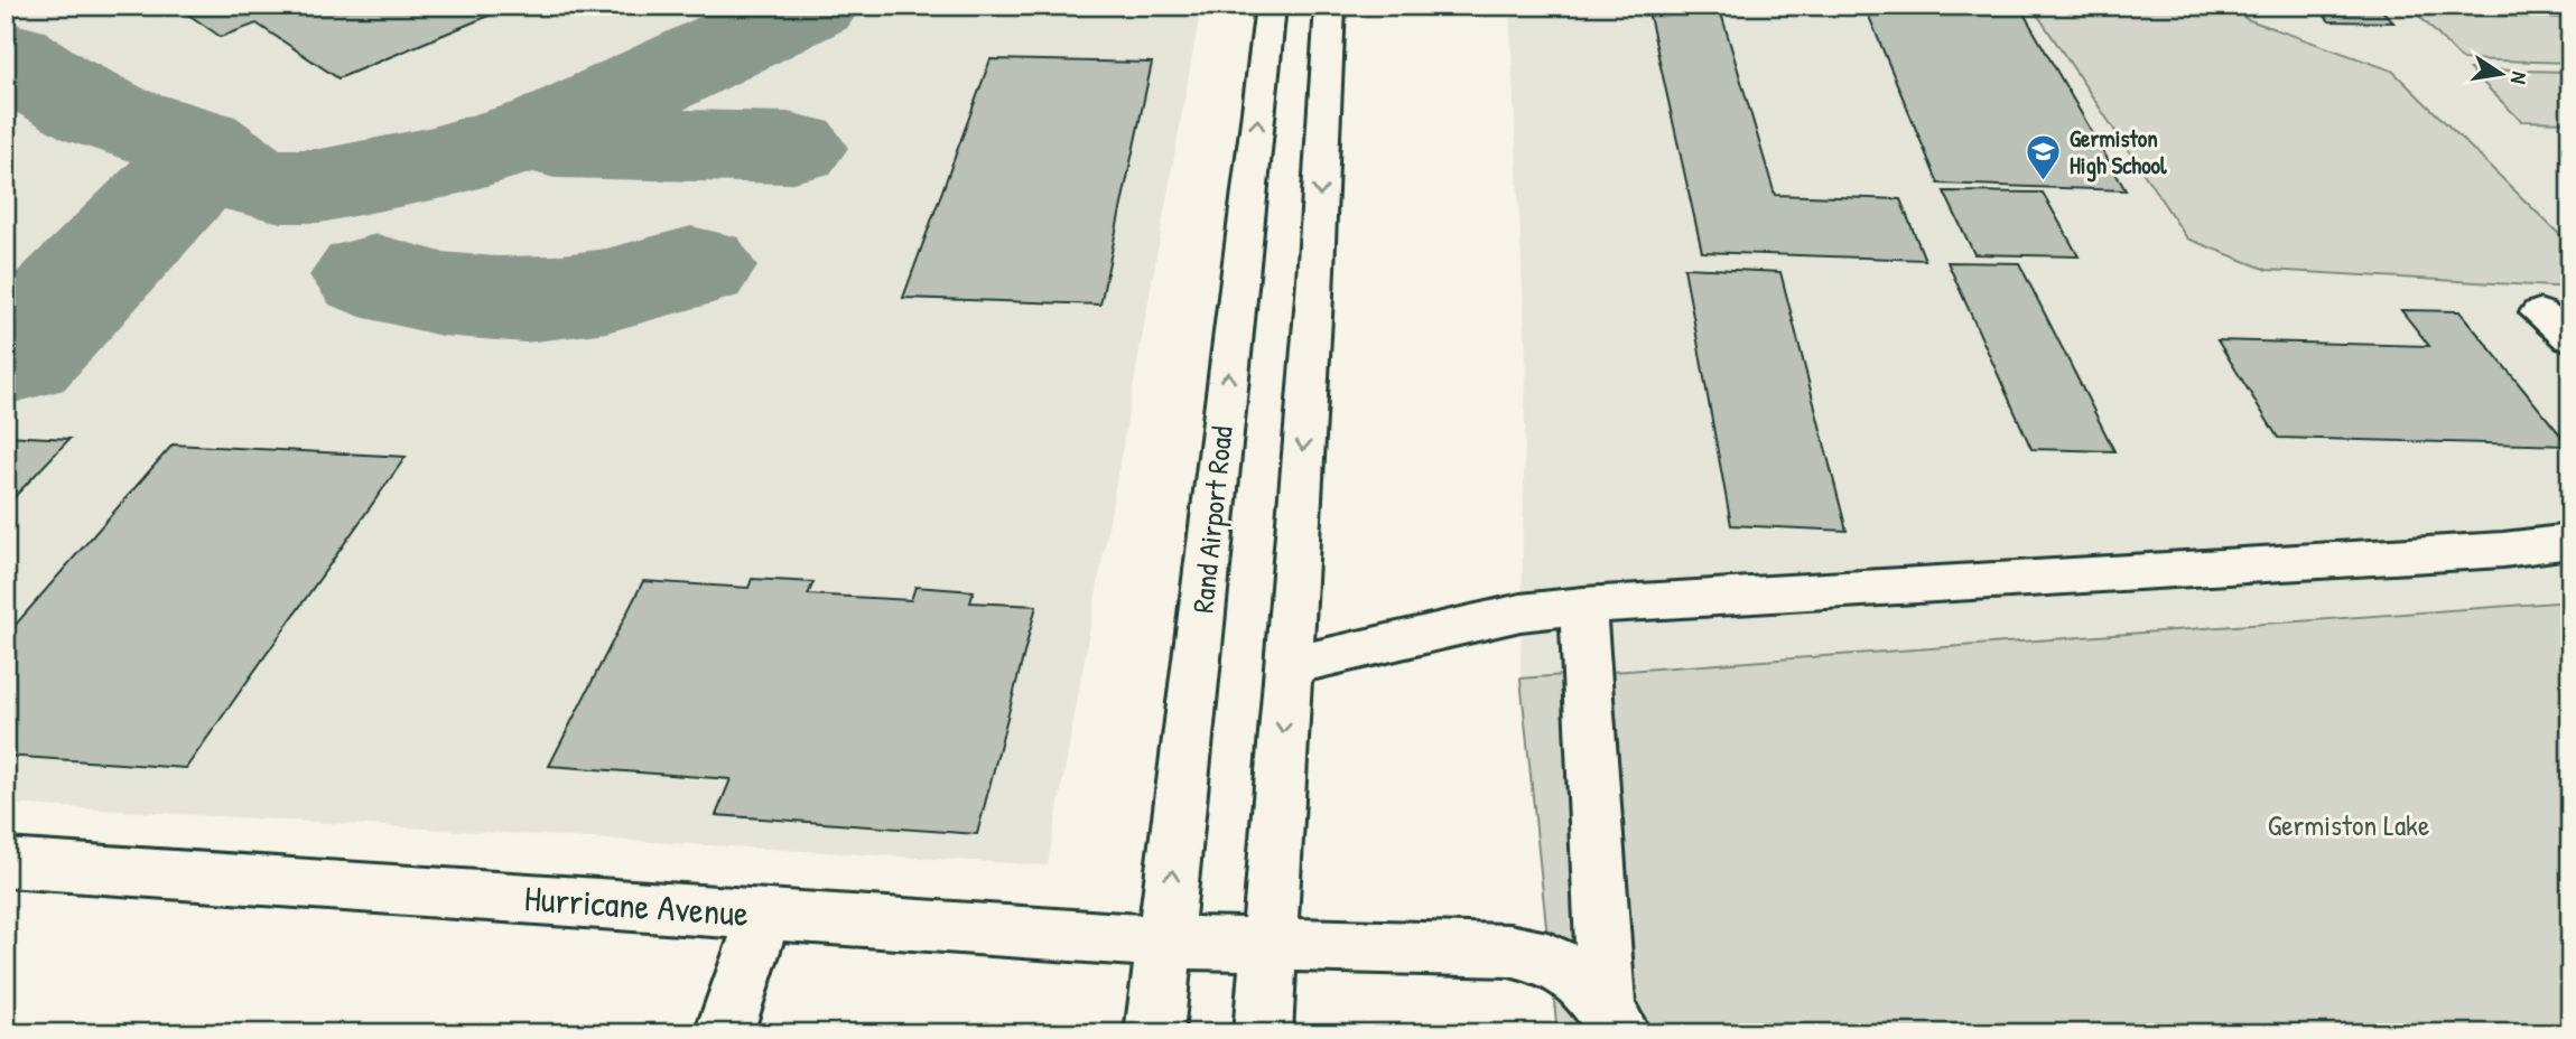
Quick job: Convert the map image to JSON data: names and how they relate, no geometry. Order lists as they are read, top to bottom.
{
  "streets": {
    "street": ["Rand Airport Road", "Hurricane Avenue"]
  },
  "crossings": [
    ["Rand Airport Road", "Hurricane Avenue"]
  ],
  "parks": ["Germiston Lake"],
  "places": {
    "school or university": ["Germiston High School"]
  },
  "north": "right"
}
